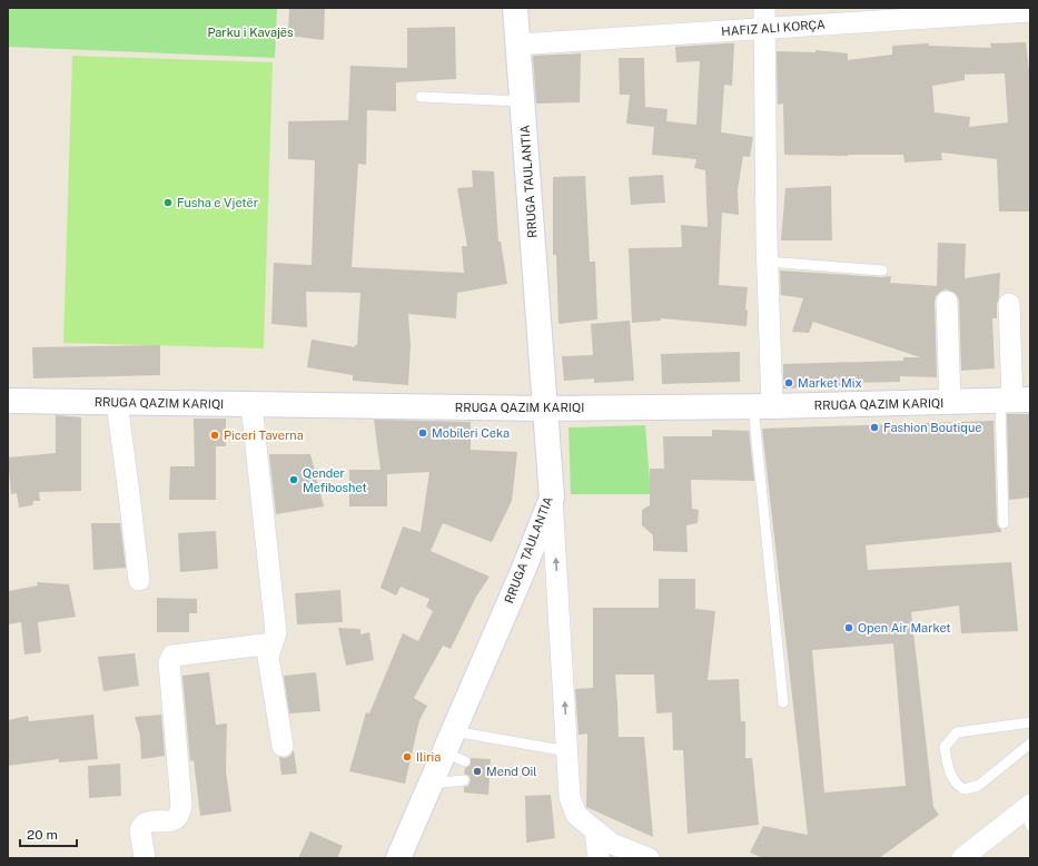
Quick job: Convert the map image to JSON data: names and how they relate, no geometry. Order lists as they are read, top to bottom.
{
  "streets": {
    "street": ["HAFIZ ALI KORÇA", "RRUGA TAULANTIA", "RRUGA QAZIM KARIQI"]
  },
  "crossings": [
    ["HAFIZ ALI KORÇA", "RRUGA TAULANTIA"],
    ["RRUGA TAULANTIA", "RRUGA QAZIM KARIQI"]
  ],
  "parks": ["Parku i Kavajës"],
  "places": [
    "Fusha e Vjetër",
    "Market Mix",
    "Fashion Boutique",
    "Mobileri Ceka",
    "Piceri Taverna",
    "Qender Mefiboshet",
    "Open Air Market",
    "Iliria",
    "Mend Oil"
  ],
  "scale_bar": "20 m"
}
